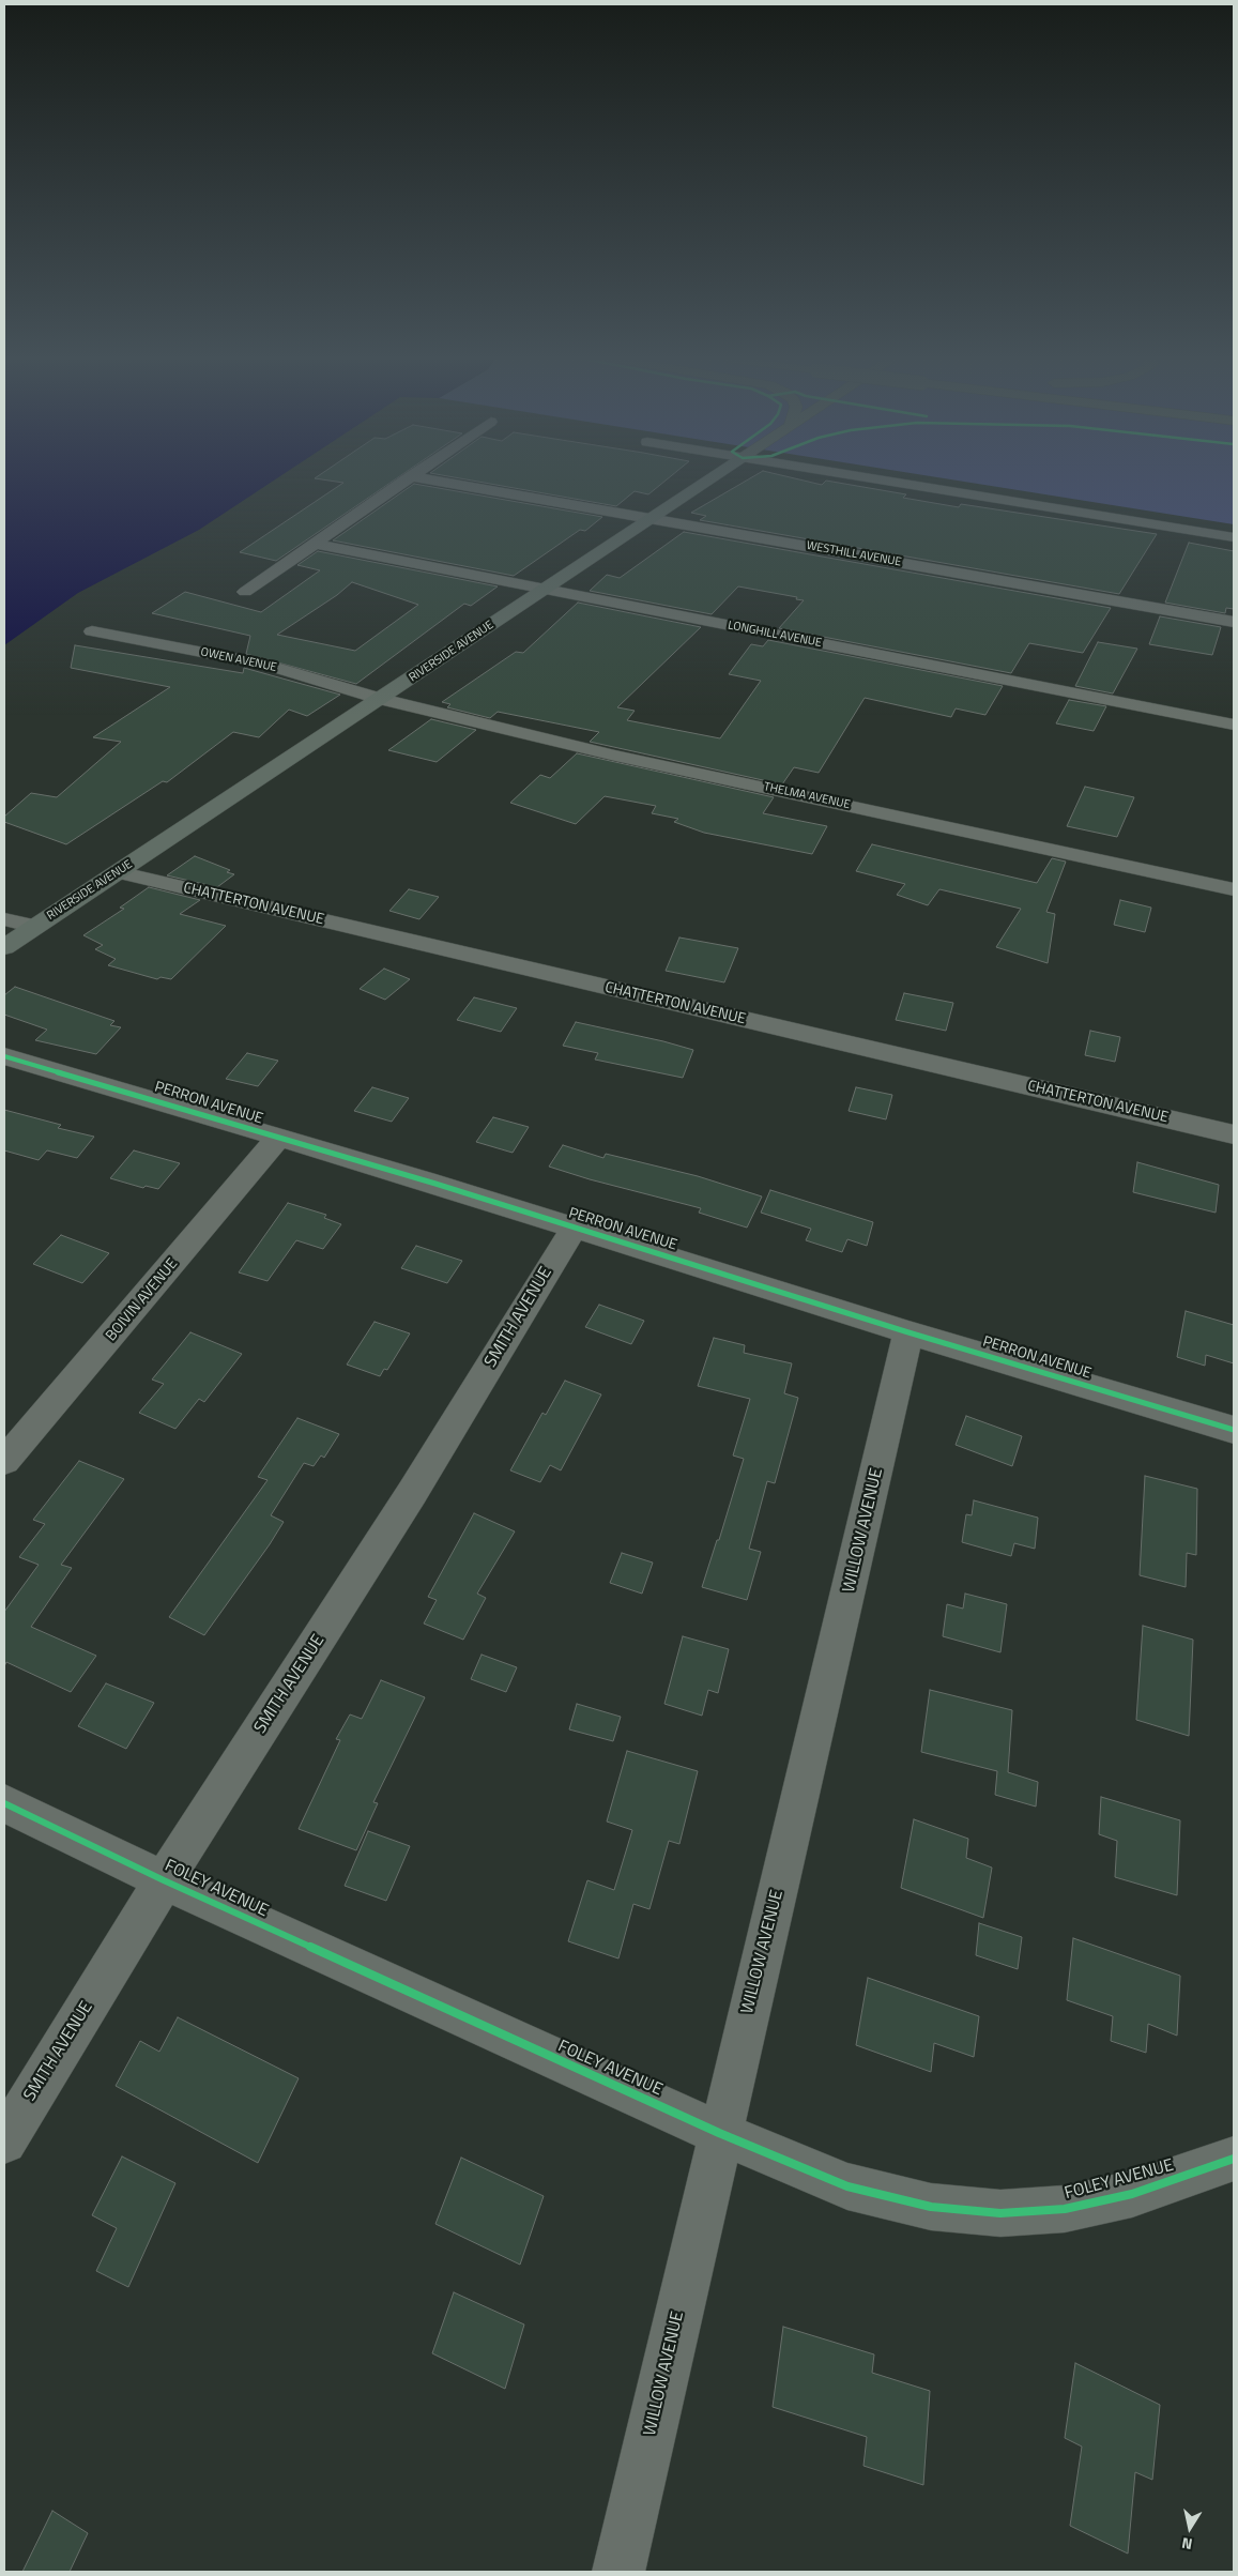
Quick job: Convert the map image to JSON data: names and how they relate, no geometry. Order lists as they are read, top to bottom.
{
  "streets": {
    "main road": ["RIVERSIDE AVENUE"],
    "street": [
      "WESTHILL AVENUE",
      "LONGHILL AVENUE",
      "OWEN AVENUE",
      "THELMA AVENUE",
      "CHATTERTON AVENUE",
      "PERRON AVENUE",
      "BOIVIN AVENUE",
      "SMITH AVENUE",
      "WILLOW AVENUE",
      "FOLEY AVENUE"
    ]
  },
  "crossings": [
    ["WESTHILL AVENUE", "RIVERSIDE AVENUE"],
    ["LONGHILL AVENUE", "RIVERSIDE AVENUE"],
    ["RIVERSIDE AVENUE", "OWEN AVENUE"],
    ["RIVERSIDE AVENUE", "THELMA AVENUE"],
    ["RIVERSIDE AVENUE", "CHATTERTON AVENUE"],
    ["OWEN AVENUE", "THELMA AVENUE"],
    ["PERRON AVENUE", "BOIVIN AVENUE"],
    ["PERRON AVENUE", "SMITH AVENUE"],
    ["PERRON AVENUE", "WILLOW AVENUE"],
    ["SMITH AVENUE", "FOLEY AVENUE"],
    ["WILLOW AVENUE", "FOLEY AVENUE"]
  ],
  "north": "bottom"
}
